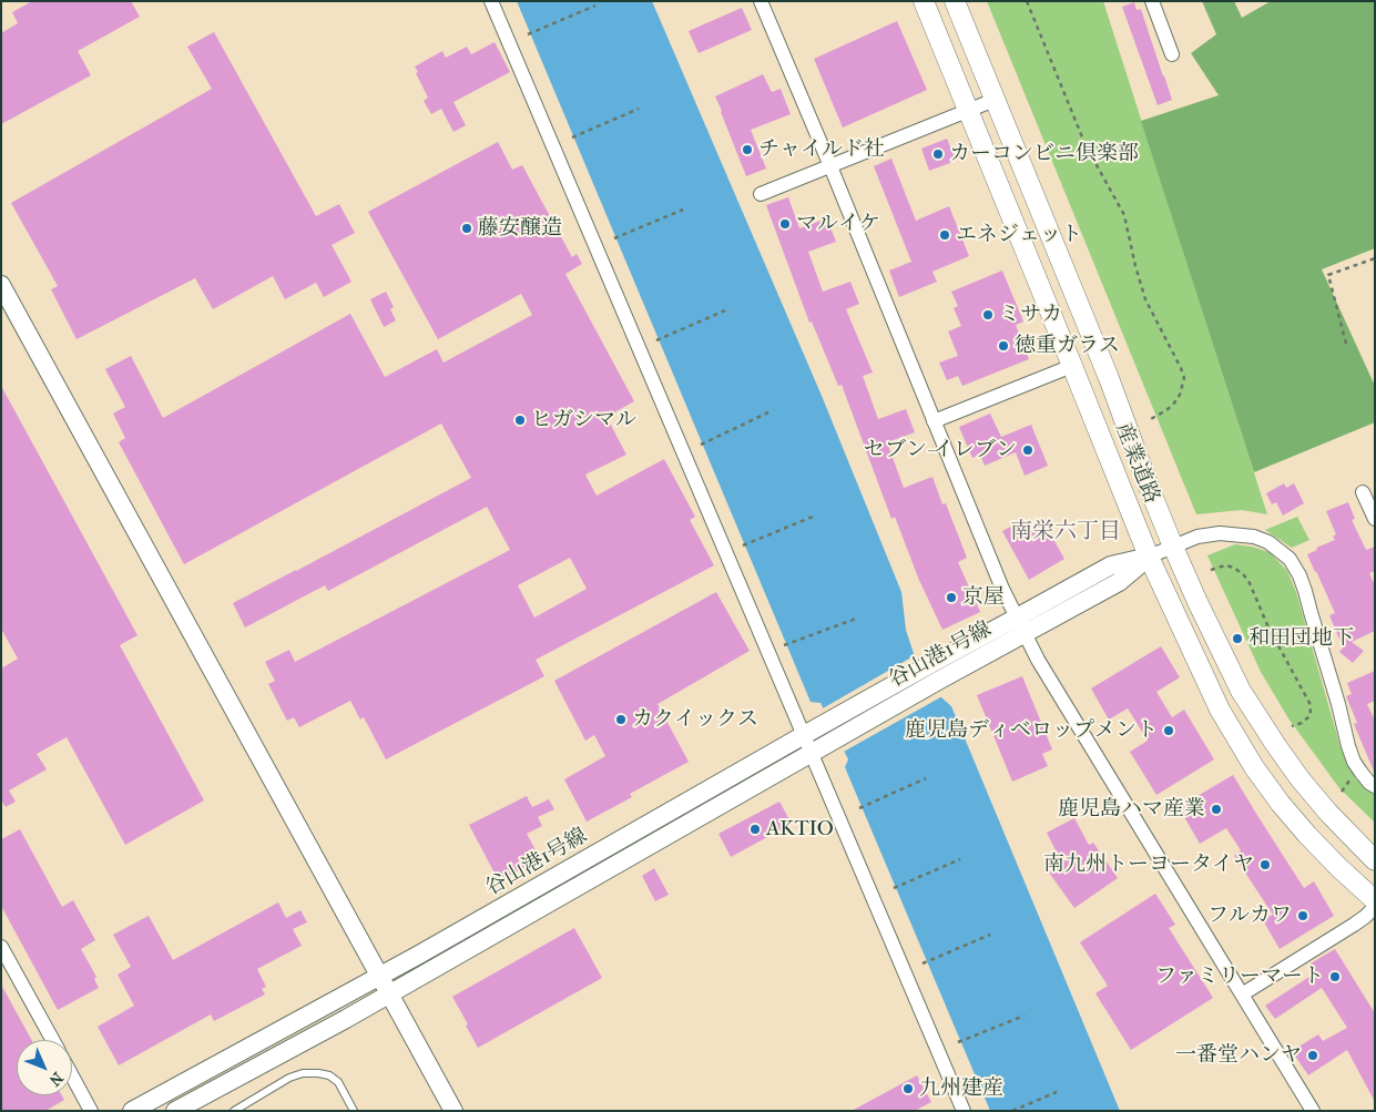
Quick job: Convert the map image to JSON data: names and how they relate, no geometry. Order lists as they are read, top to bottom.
{
  "streets": {
    "main road": ["産業道路"],
    "street": ["谷山港1号線"]
  },
  "crossings": [
    ["産業道路", "谷山港1号線"]
  ],
  "districts": ["南栄六丁目"],
  "places": [
    "チャイルド社",
    "カーコンビニ倶楽部",
    "マルイケ",
    "藤安醸造",
    "エネジェット",
    "ミサカ",
    "徳重ガラス",
    "ヒガシマル",
    "セブン-イレブン",
    "京屋",
    "和田団地下",
    "カクイックス",
    "鹿児島ディベロップメント",
    "鹿児島ハマ産業",
    "AKTIO",
    "南九州トーヨータイヤ",
    "フルカワ",
    "ファミリーマート",
    "一番堂ハンヤ",
    "九州建産"
  ],
  "north": "bottom right"
}
